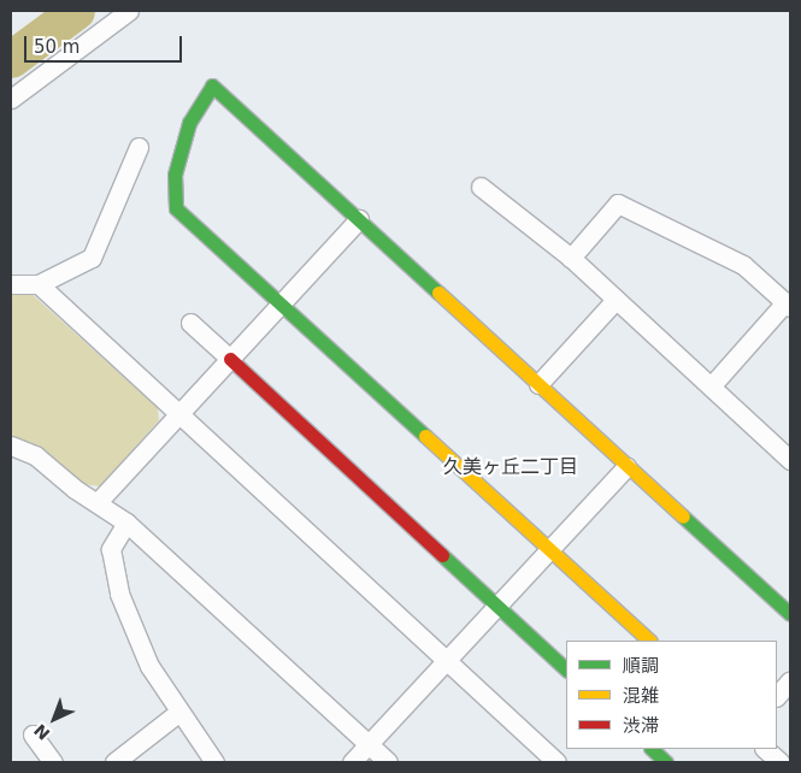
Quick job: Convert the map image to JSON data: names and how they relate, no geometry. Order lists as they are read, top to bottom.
{
  "districts": ["久美ヶ丘二丁目"],
  "legend": ["順調", "混雑", "渋滞"],
  "scale_bar": "50 m",
  "north": "bottom left"
}
